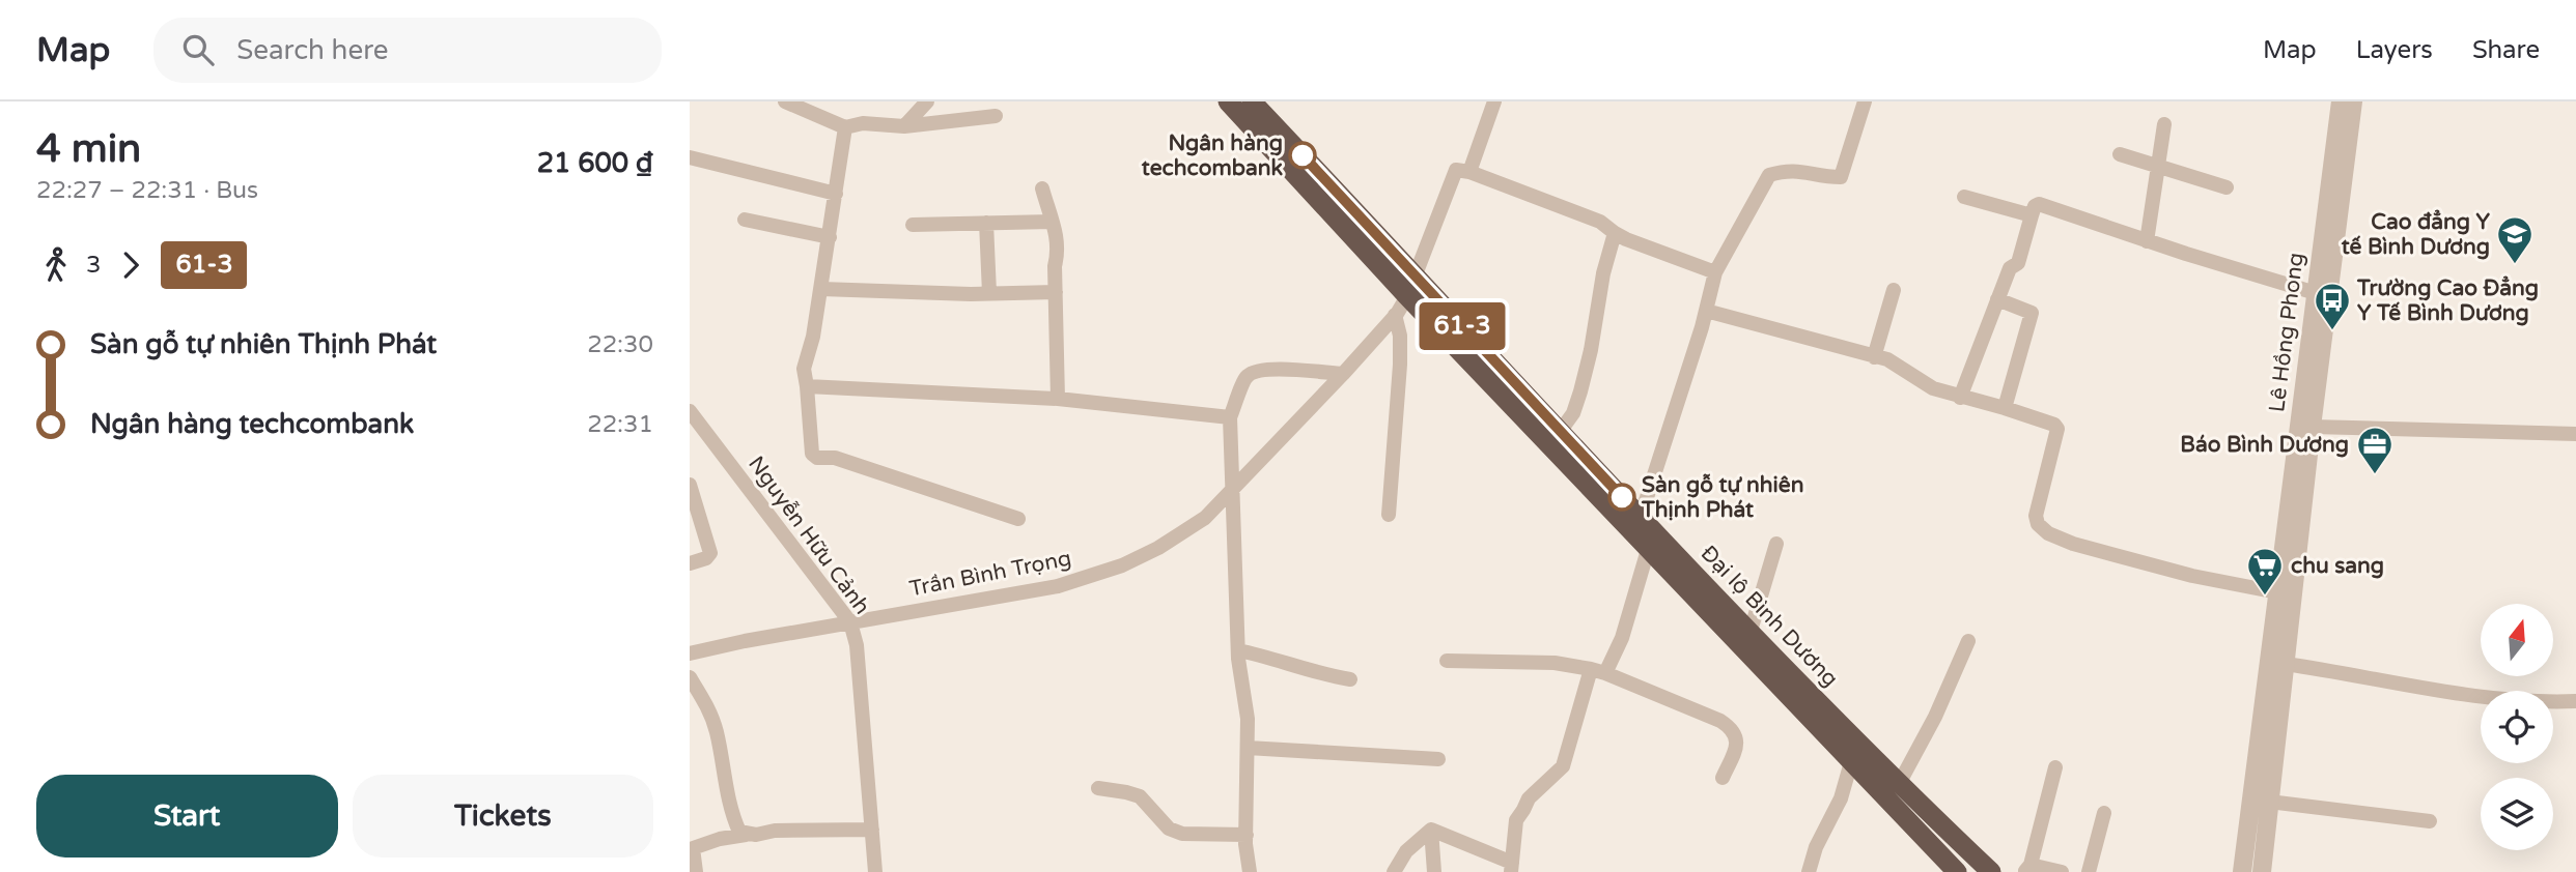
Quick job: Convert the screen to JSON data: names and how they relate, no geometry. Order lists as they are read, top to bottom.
{
  "streets": {
    "highway": ["Đại lộ Bình Dương"],
    "street": ["Lê Hồng Phong", "Nguyễn Hữu Cảnh", "Trần Bình Trọng"]
  },
  "crossings": [
    ["Nguyễn Hữu Cảnh", "Trần Bình Trọng"],
    ["Trần Bình Trọng", "Đại lộ Bình Dương"]
  ],
  "places": {
    "other": ["Ngân hàng techcombank", "Sàn gỗ tự nhiên Thịnh Phát"],
    "school or university": ["Cao đẳng Y tế Bình Dương"],
    "bus stop": ["Trường Cao Đẳng Y Tế Bình Dương"],
    "office": ["Báo Bình Dương"],
    "supermarket": ["chu sang"]
  },
  "lines": ["bus line 61-3"],
  "north": "top",
  "page": {
    "header": "Map",
    "search": "Search here",
    "nav": ["Map", "Layers", "Share"],
    "heading": ["4 min", "22:27 – 22:31 · Bus", "21 600 ₫"],
    "on_map": "61-3",
    "legs": ["3", "61-3"],
    "list": [
      {
        "name": "Sàn gỗ tự nhiên Thịnh Phát",
        "value": "22:30"
      },
      {
        "name": "Ngân hàng techcombank",
        "value": "22:31"
      }
    ],
    "buttons": ["Start", "Tickets"]
  }
}
